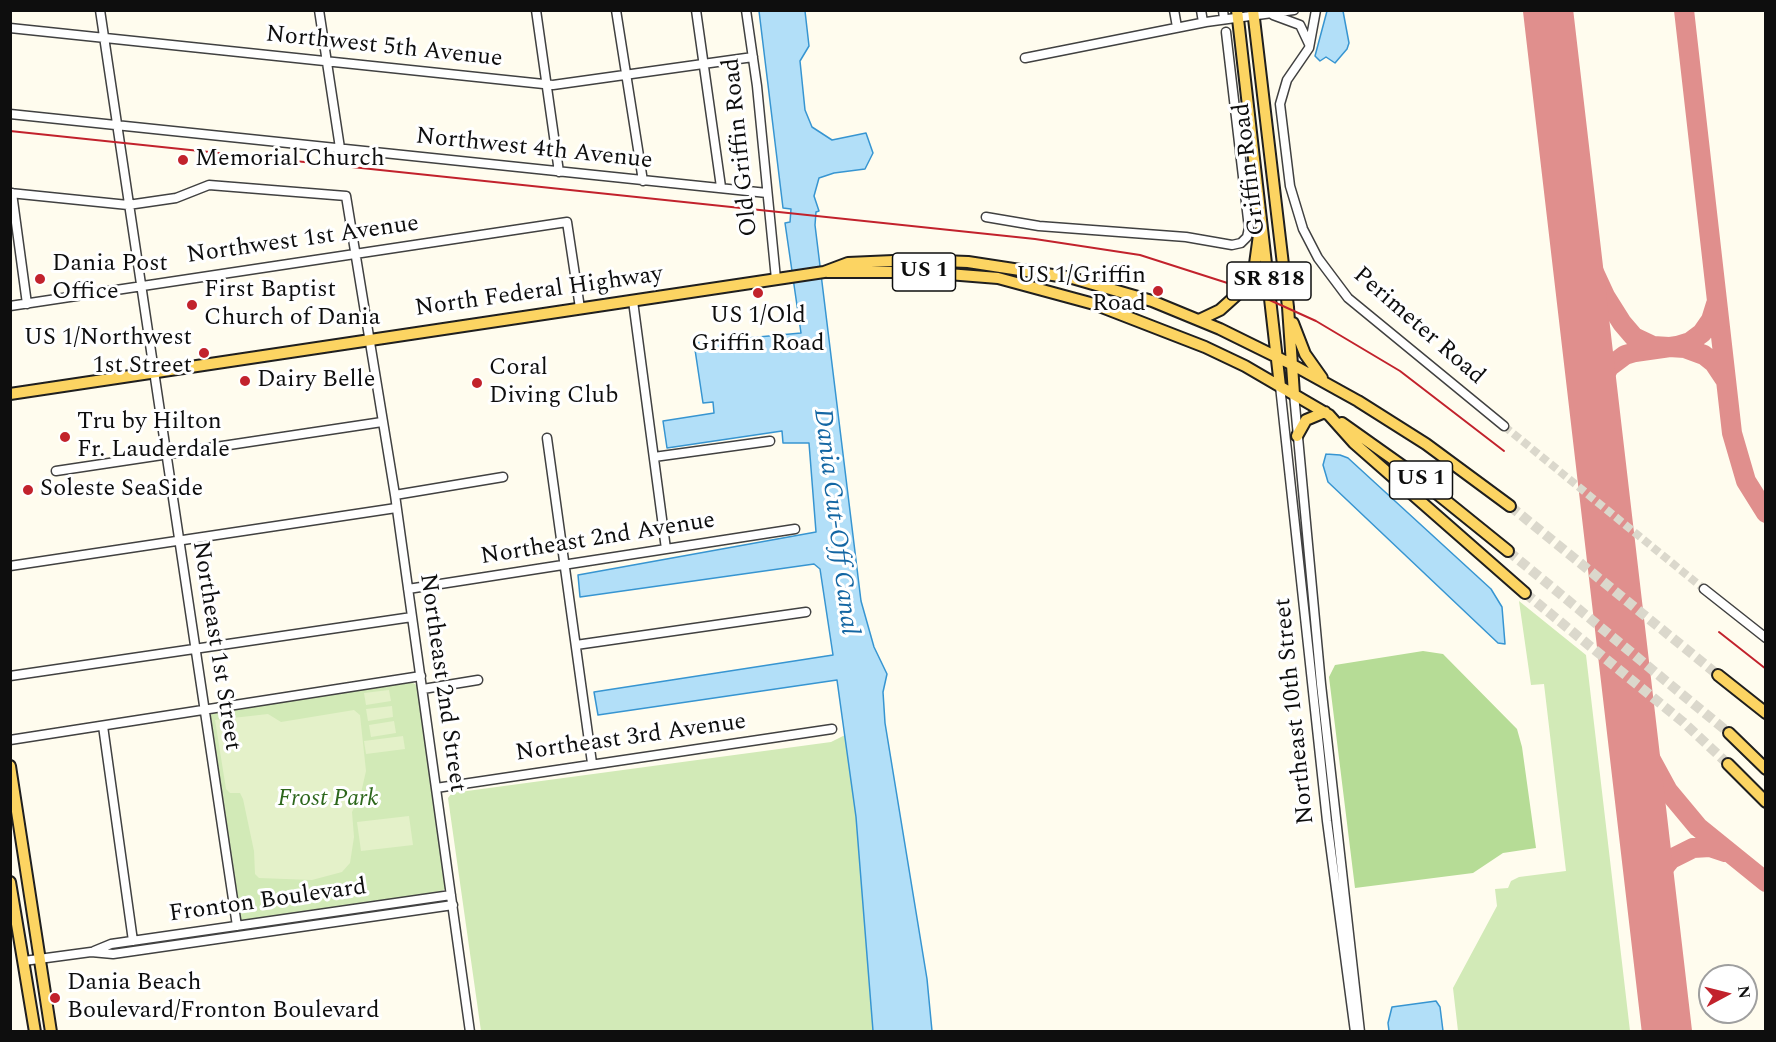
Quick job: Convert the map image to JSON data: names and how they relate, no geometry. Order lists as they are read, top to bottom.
{
  "streets": {
    "main road": [
      "Griffin Road",
      "US 1",
      "SR 818",
      "North Federal Highway"
    ],
    "street": [
      "Northwest 5th Avenue",
      "Old Griffin Road",
      "Northwest 4th Avenue",
      "Northwest 1st Avenue",
      "Perimeter Road",
      "Northeast 2nd Avenue",
      "Northeast 1st Street",
      "Northeast 2nd Street",
      "Northeast 10th Street",
      "Northeast 3rd Avenue",
      "Fronton Boulevard"
    ]
  },
  "crossings": [
    ["Northwest 5th Avenue", "Old Griffin Road"],
    ["Northwest 5th Avenue", "Northeast 1st Street"],
    ["Old Griffin Road", "Northwest 4th Avenue"],
    ["Old Griffin Road", "North Federal Highway"],
    ["Northwest 4th Avenue", "Northeast 1st Street"],
    ["Griffin Road", "North Federal Highway"],
    ["Griffin Road", "Northeast 10th Street"],
    ["Northwest 1st Avenue", "North Federal Highway"],
    ["Northwest 1st Avenue", "Northeast 1st Street"],
    ["Northwest 1st Avenue", "Northeast 2nd Street"],
    ["North Federal Highway", "Northeast 1st Street"],
    ["North Federal Highway", "Northeast 2nd Street"],
    ["North Federal Highway", "Northeast 10th Street"],
    ["Northeast 2nd Avenue", "Northeast 2nd Street"],
    ["Northeast 1st Street", "Northeast 2nd Street"],
    ["Northeast 1st Street", "Fronton Boulevard"],
    ["Northeast 2nd Street", "Northeast 3rd Avenue"],
    ["Northeast 2nd Street", "Fronton Boulevard"]
  ],
  "water": ["Dania Cut-Off Canal"],
  "parks": ["Frost Park"],
  "places": [
    "Memorial Church",
    "Dania Post Office",
    "US 1/Griffin Road",
    "US 1/Old Griffin Road",
    "First Baptist Church of Dania",
    "US 1/Northwest 1st Street",
    "Dairy Belle",
    "Coral Diving Club",
    "Tru by Hilton Fr. Lauderdale",
    "Soleste SeaSide",
    "Dania Beach Boulevard/Fronton Boulevard"
  ],
  "north": "right"
}
